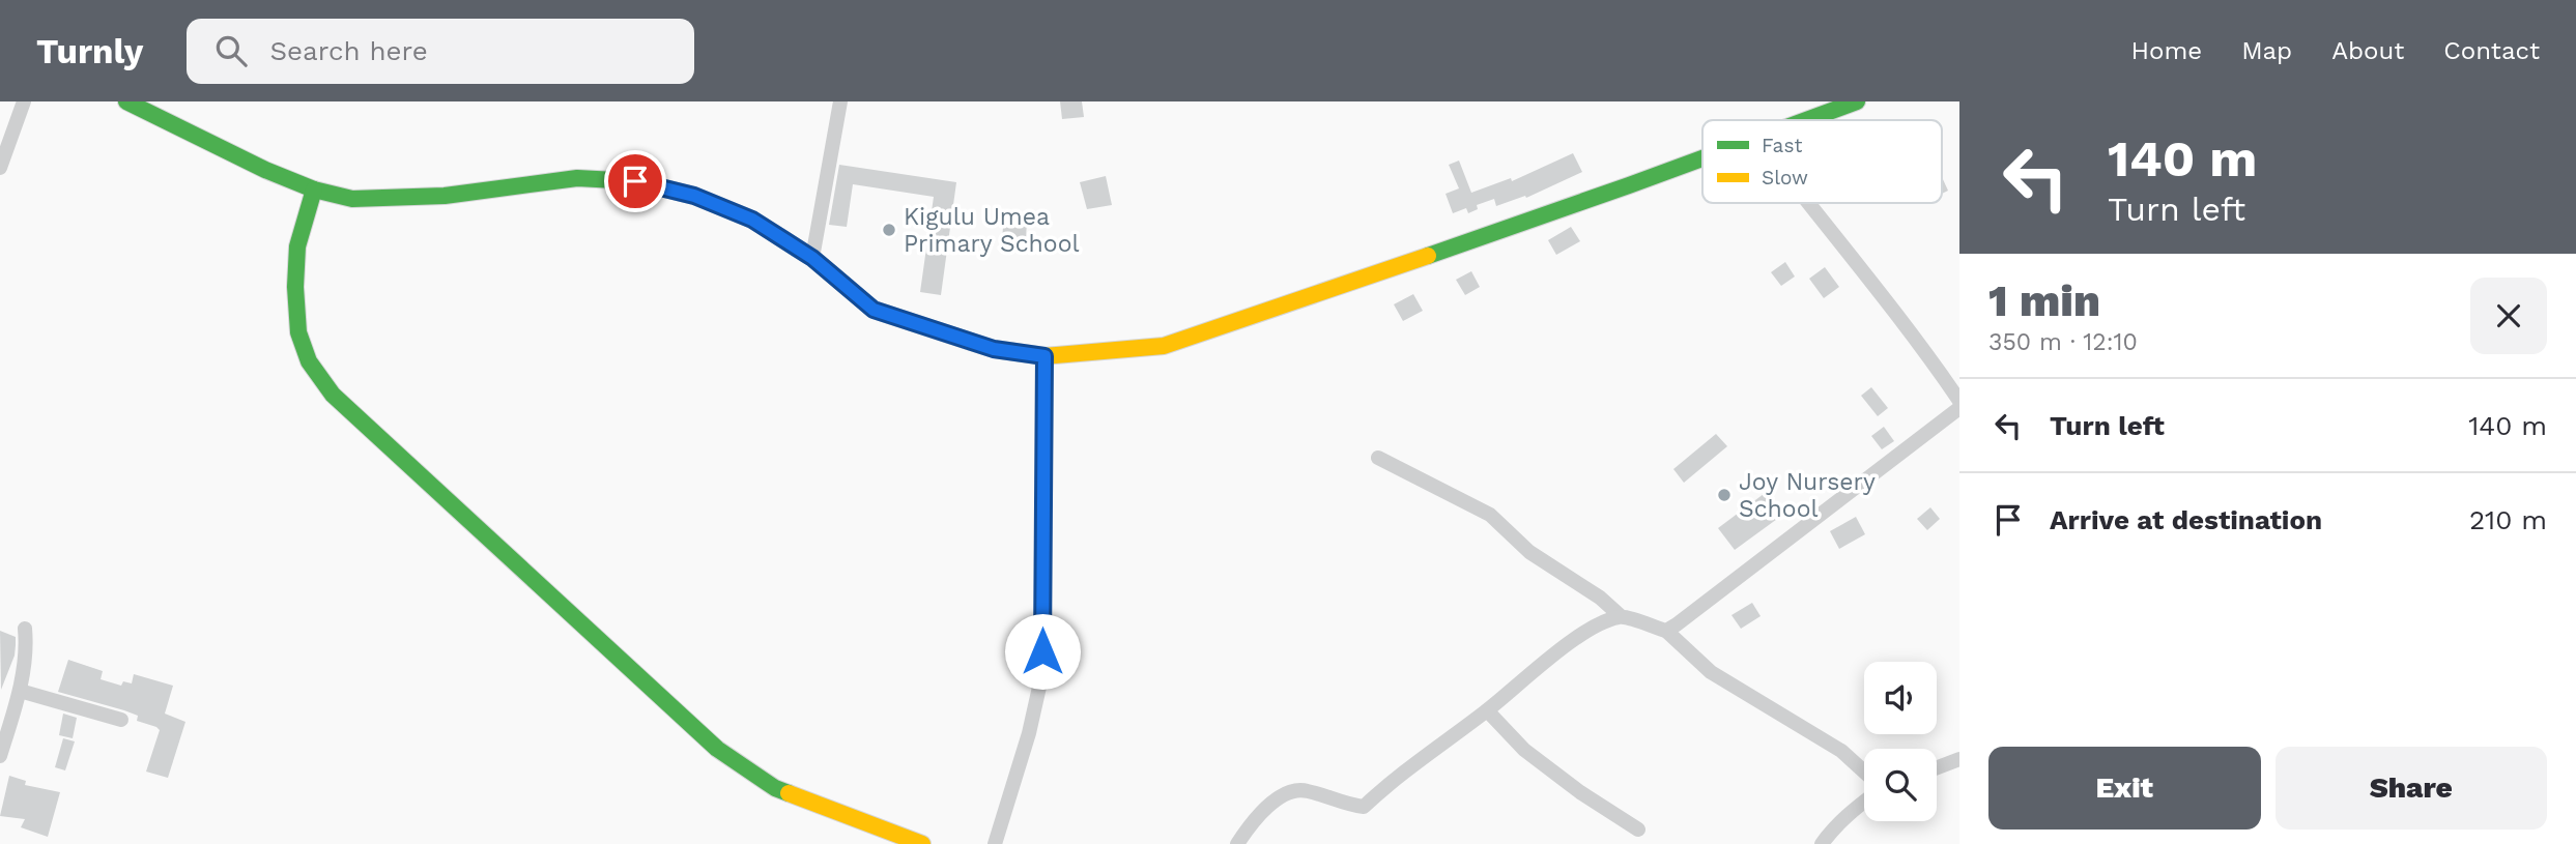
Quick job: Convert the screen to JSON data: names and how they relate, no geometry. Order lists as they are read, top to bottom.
{
  "places": ["Kigulu Umea Primary School", "Joy Nursery School"],
  "legend": ["Fast", "Slow"],
  "page": {
    "header": "Turnly",
    "search": "Search here",
    "nav": [
      "Home",
      "Map",
      "About",
      "Contact"
    ],
    "turn": ["140 m", "Turn left"],
    "heading": ["1 min", "350 m · 12:10"],
    "list": [
      {
        "name": "Turn left",
        "value": "140 m"
      },
      {
        "name": "Arrive at destination",
        "value": "210 m"
      }
    ],
    "buttons": ["Exit", "Share"]
  }
}
